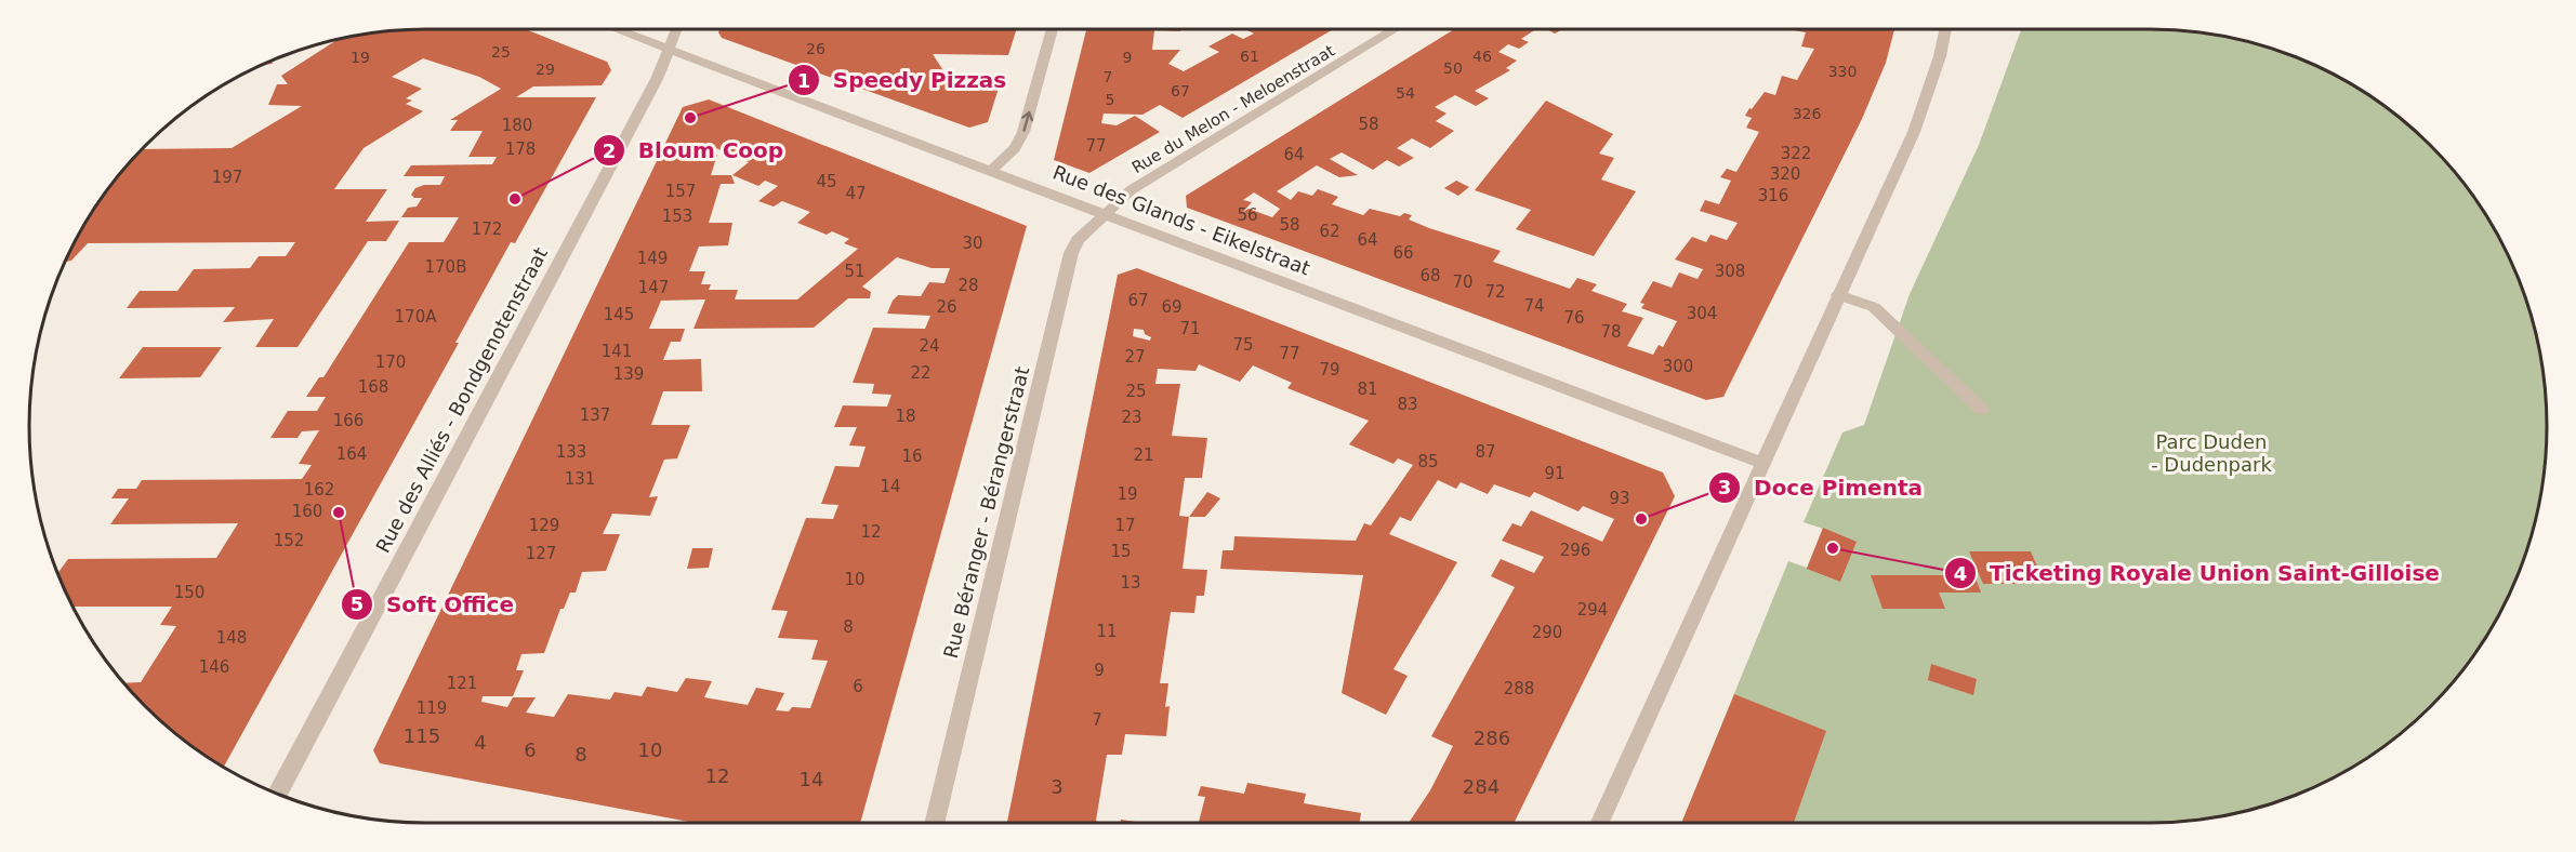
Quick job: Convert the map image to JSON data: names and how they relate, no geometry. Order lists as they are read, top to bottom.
{
  "streets": {
    "street": [
      "Rue du Melon - Meloenstraat",
      "Rue des Glands - Eikelstraat",
      "Rue des Alliés - Bondgenotenstraat",
      "Rue Béranger - Bérangerstraat"
    ]
  },
  "crossings": [
    ["Rue du Melon - Meloenstraat", "Rue des Glands - Eikelstraat"],
    ["Rue du Melon - Meloenstraat", "Rue Béranger - Bérangerstraat"],
    ["Rue des Glands - Eikelstraat", "Rue des Alliés - Bondgenotenstraat"],
    ["Rue des Glands - Eikelstraat", "Rue Béranger - Bérangerstraat"]
  ],
  "parks": ["Parc Duden - Dudenpark"],
  "places": [
    "Speedy Pizzas",
    "Bloum Coop",
    "Soft Office",
    "Doce Pimenta",
    "Ticketing Royale Union Saint-Gilloise"
  ],
  "house_numbers": [
    "26",
    "25",
    "61",
    "46",
    "19",
    "9",
    "50",
    "29",
    "330",
    "7",
    "67",
    "54",
    "5",
    "326",
    "58",
    "180",
    "77",
    "178",
    "322",
    "64",
    "320",
    "197",
    "45",
    "157",
    "47",
    "316",
    "56",
    "153",
    "58",
    "172",
    "62",
    "64",
    "30",
    "66",
    "149",
    "170B",
    "51",
    "308",
    "68",
    "70",
    "28",
    "147",
    "72",
    "67",
    "74",
    "26",
    "69",
    "304",
    "145",
    "170A",
    "76",
    "71",
    "78",
    "75",
    "24",
    "141",
    "77",
    "27",
    "170",
    "300",
    "79",
    "22",
    "139",
    "168",
    "81",
    "25",
    "83",
    "137",
    "18",
    "23",
    "166",
    "133",
    "87",
    "164",
    "21",
    "16",
    "85",
    "91",
    "131",
    "14",
    "162",
    "19",
    "93",
    "160",
    "129",
    "17",
    "12",
    "152",
    "296",
    "15",
    "127",
    "10",
    "13",
    "150",
    "294",
    "8",
    "11",
    "290",
    "148",
    "146",
    "9",
    "121",
    "6",
    "288",
    "119",
    "7",
    "115",
    "286",
    "4",
    "6",
    "10",
    "8",
    "12",
    "14",
    "3",
    "284"
  ]
}
